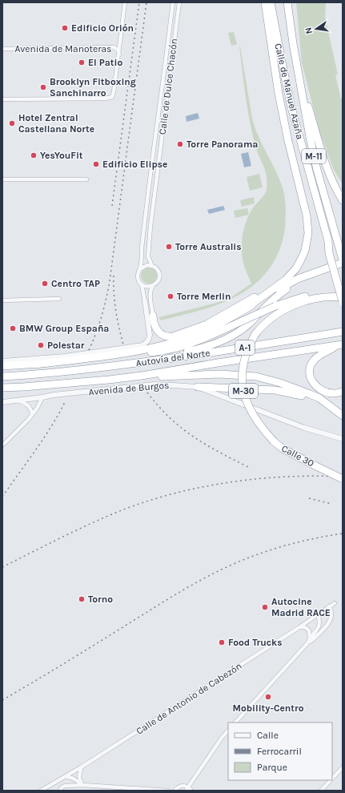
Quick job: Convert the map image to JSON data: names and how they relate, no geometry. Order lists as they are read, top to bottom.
{
  "streets": {
    "highway": [
      "Calle de Manuel Azaña",
      "M-11",
      "A-1",
      "Autovía del Norte",
      "M-30",
      "Calle 30"
    ],
    "street": [
      "Avenida de Manoteras",
      "Calle de Dulce Chacón",
      "Avenida de Burgos",
      "Calle de Antonio de Cabezón"
    ]
  },
  "crossings": [
    ["M-30", "Calle 30"]
  ],
  "places": [
    "Edificio Orión",
    "El Patio",
    "Brooklyn Fitboxing Sanchinarro",
    "Hotel Zentral Castellana Norte",
    "Torre Panorama",
    "YesYouFit",
    "Edificio Elipse",
    "Torre Australis",
    "Centro TAP",
    "Torre Merlin",
    "BMW Group España",
    "Polestar",
    "Torno",
    "Autocine Madrid RACE",
    "Food Trucks",
    "Mobility-Centro"
  ],
  "legend": ["Calle", "Ferrocarril", "Parque"],
  "north": "left"
}
